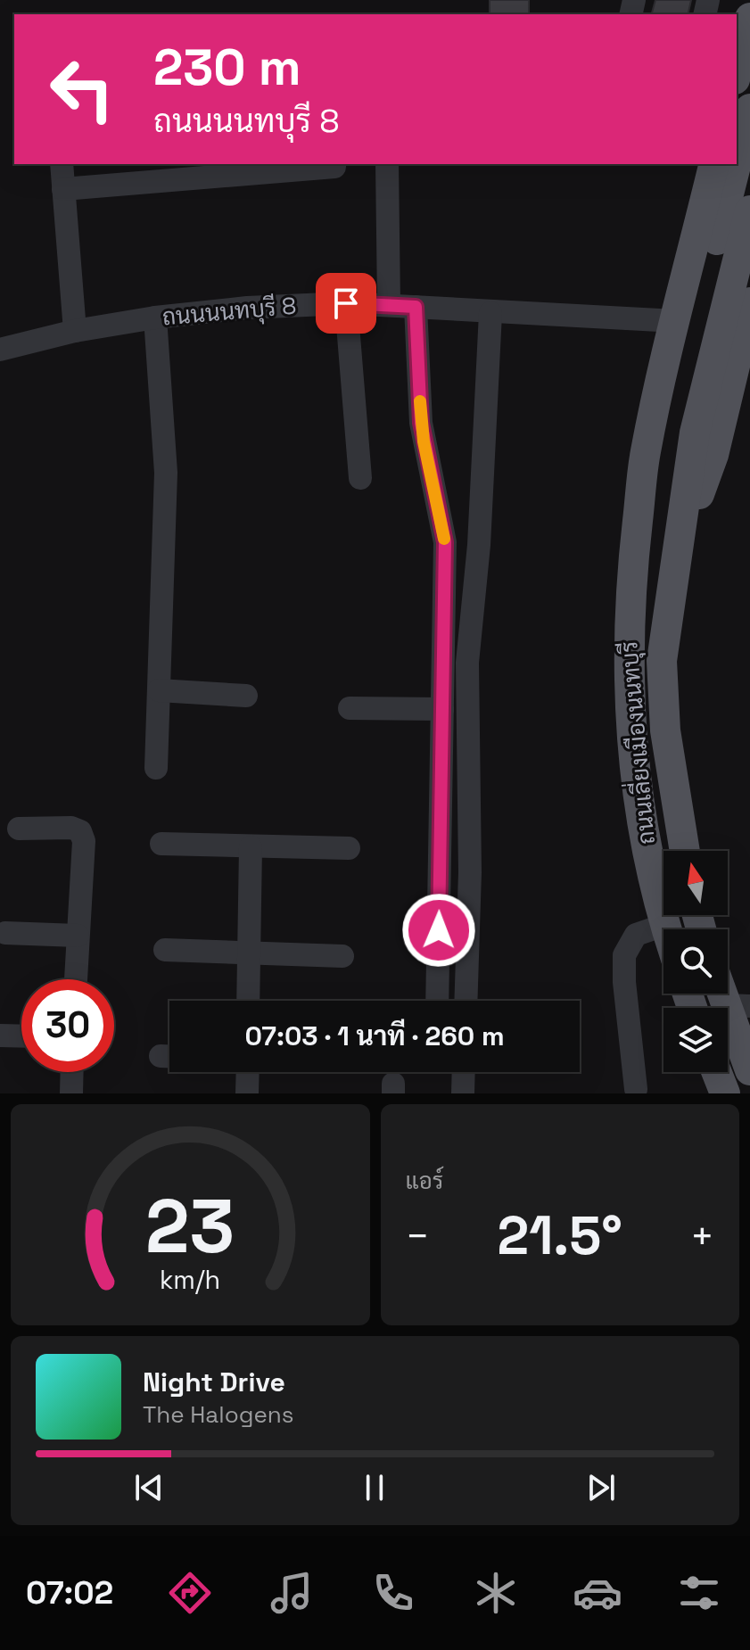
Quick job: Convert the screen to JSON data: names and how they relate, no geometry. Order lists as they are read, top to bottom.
{
  "streets": {
    "main road": ["ถนนเลี่ยงเมืองนนทบุรี"],
    "street": ["ถนนนนทบุรี 8"]
  },
  "north": "top",
  "page": {
    "turn": ["230 m", "ถนนนนทบุรี 8"],
    "limit": "30",
    "trip": "07:03 · 1 นาที · 260 m",
    "tile": "แอร์",
    "heat": ["−", "21.5°", "+"],
    "song": ["Night Drive", "The Halogens"],
    "tabs": "07:02",
    "gauge": ["23", "km/h"]
  }
}
